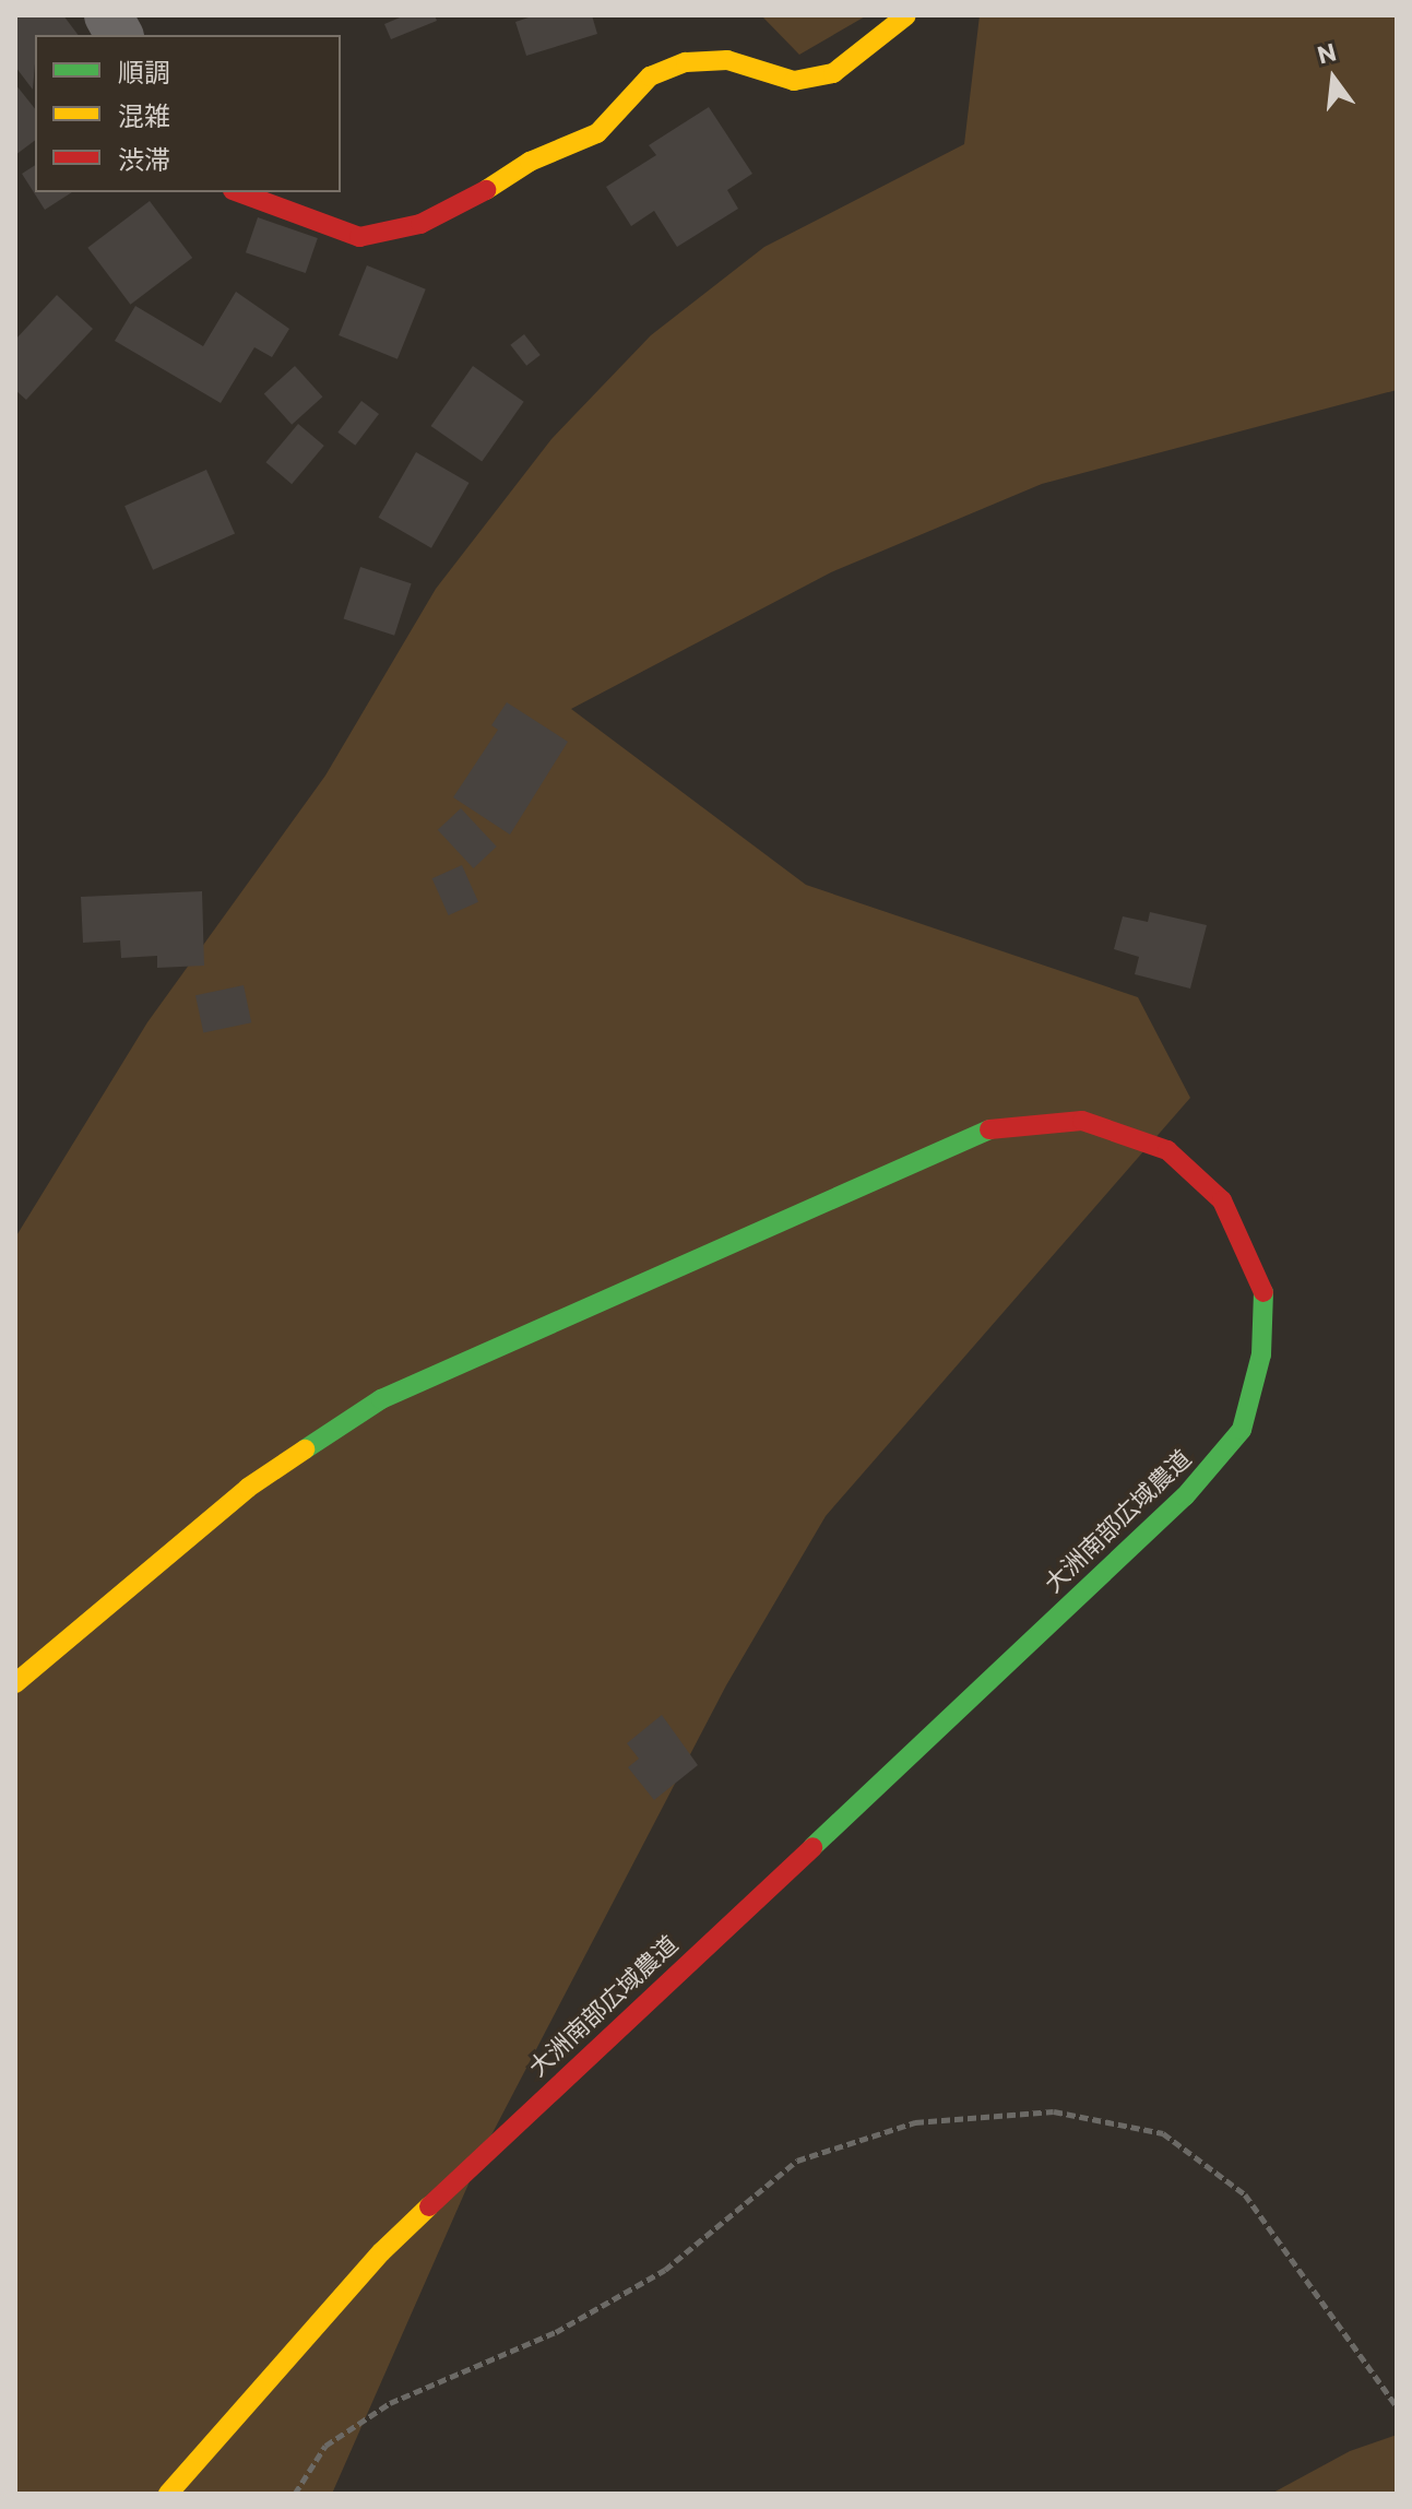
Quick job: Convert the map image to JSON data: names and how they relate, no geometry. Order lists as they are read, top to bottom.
{
  "streets": {
    "street": ["大洲南部広域農道"]
  },
  "legend": ["順調", "混雑", "渋滞"],
  "north": "top"
}
